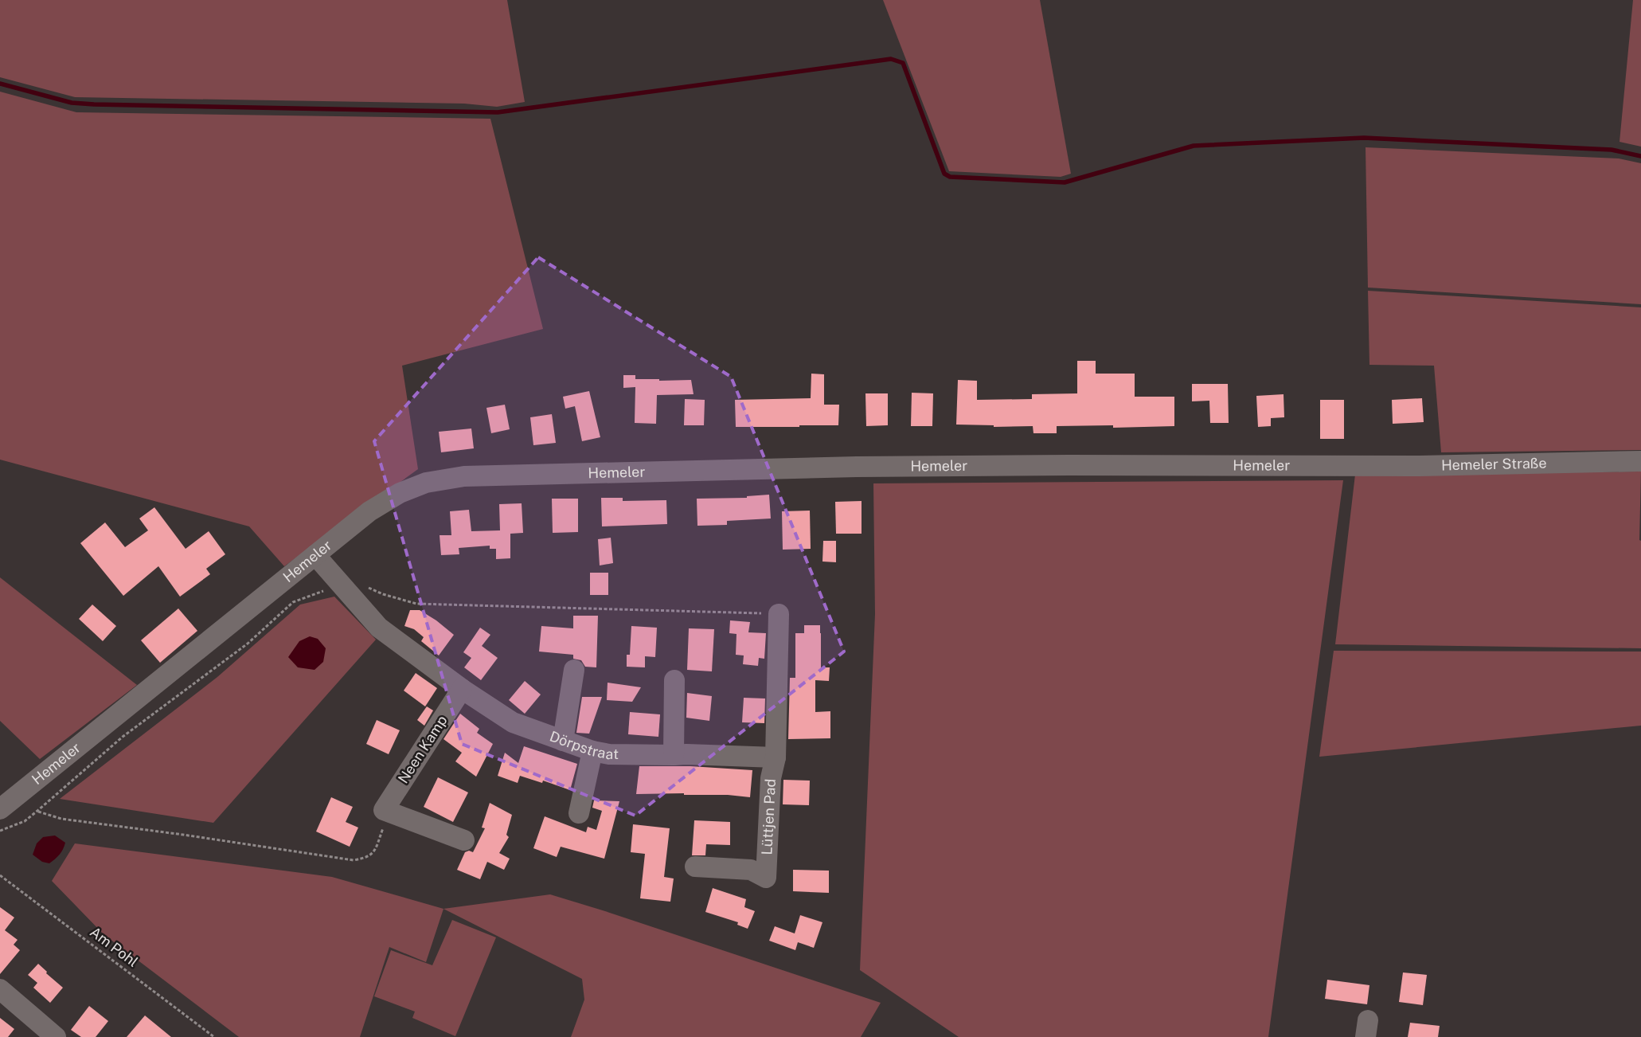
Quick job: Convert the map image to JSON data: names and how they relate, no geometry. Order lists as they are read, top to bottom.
{
  "streets": {
    "street": [
      "Hemeler Straße",
      "Hemeler",
      "Dörpstraat",
      "Neen Kamp",
      "Lüttjen Pad"
    ],
    "path": ["Am Pohl"]
  },
  "crossings": [
    ["Hemeler Straße", "Hemeler"],
    ["Hemeler", "Dörpstraat"],
    ["Dörpstraat", "Neen Kamp"],
    ["Dörpstraat", "Lüttjen Pad"]
  ]
}
